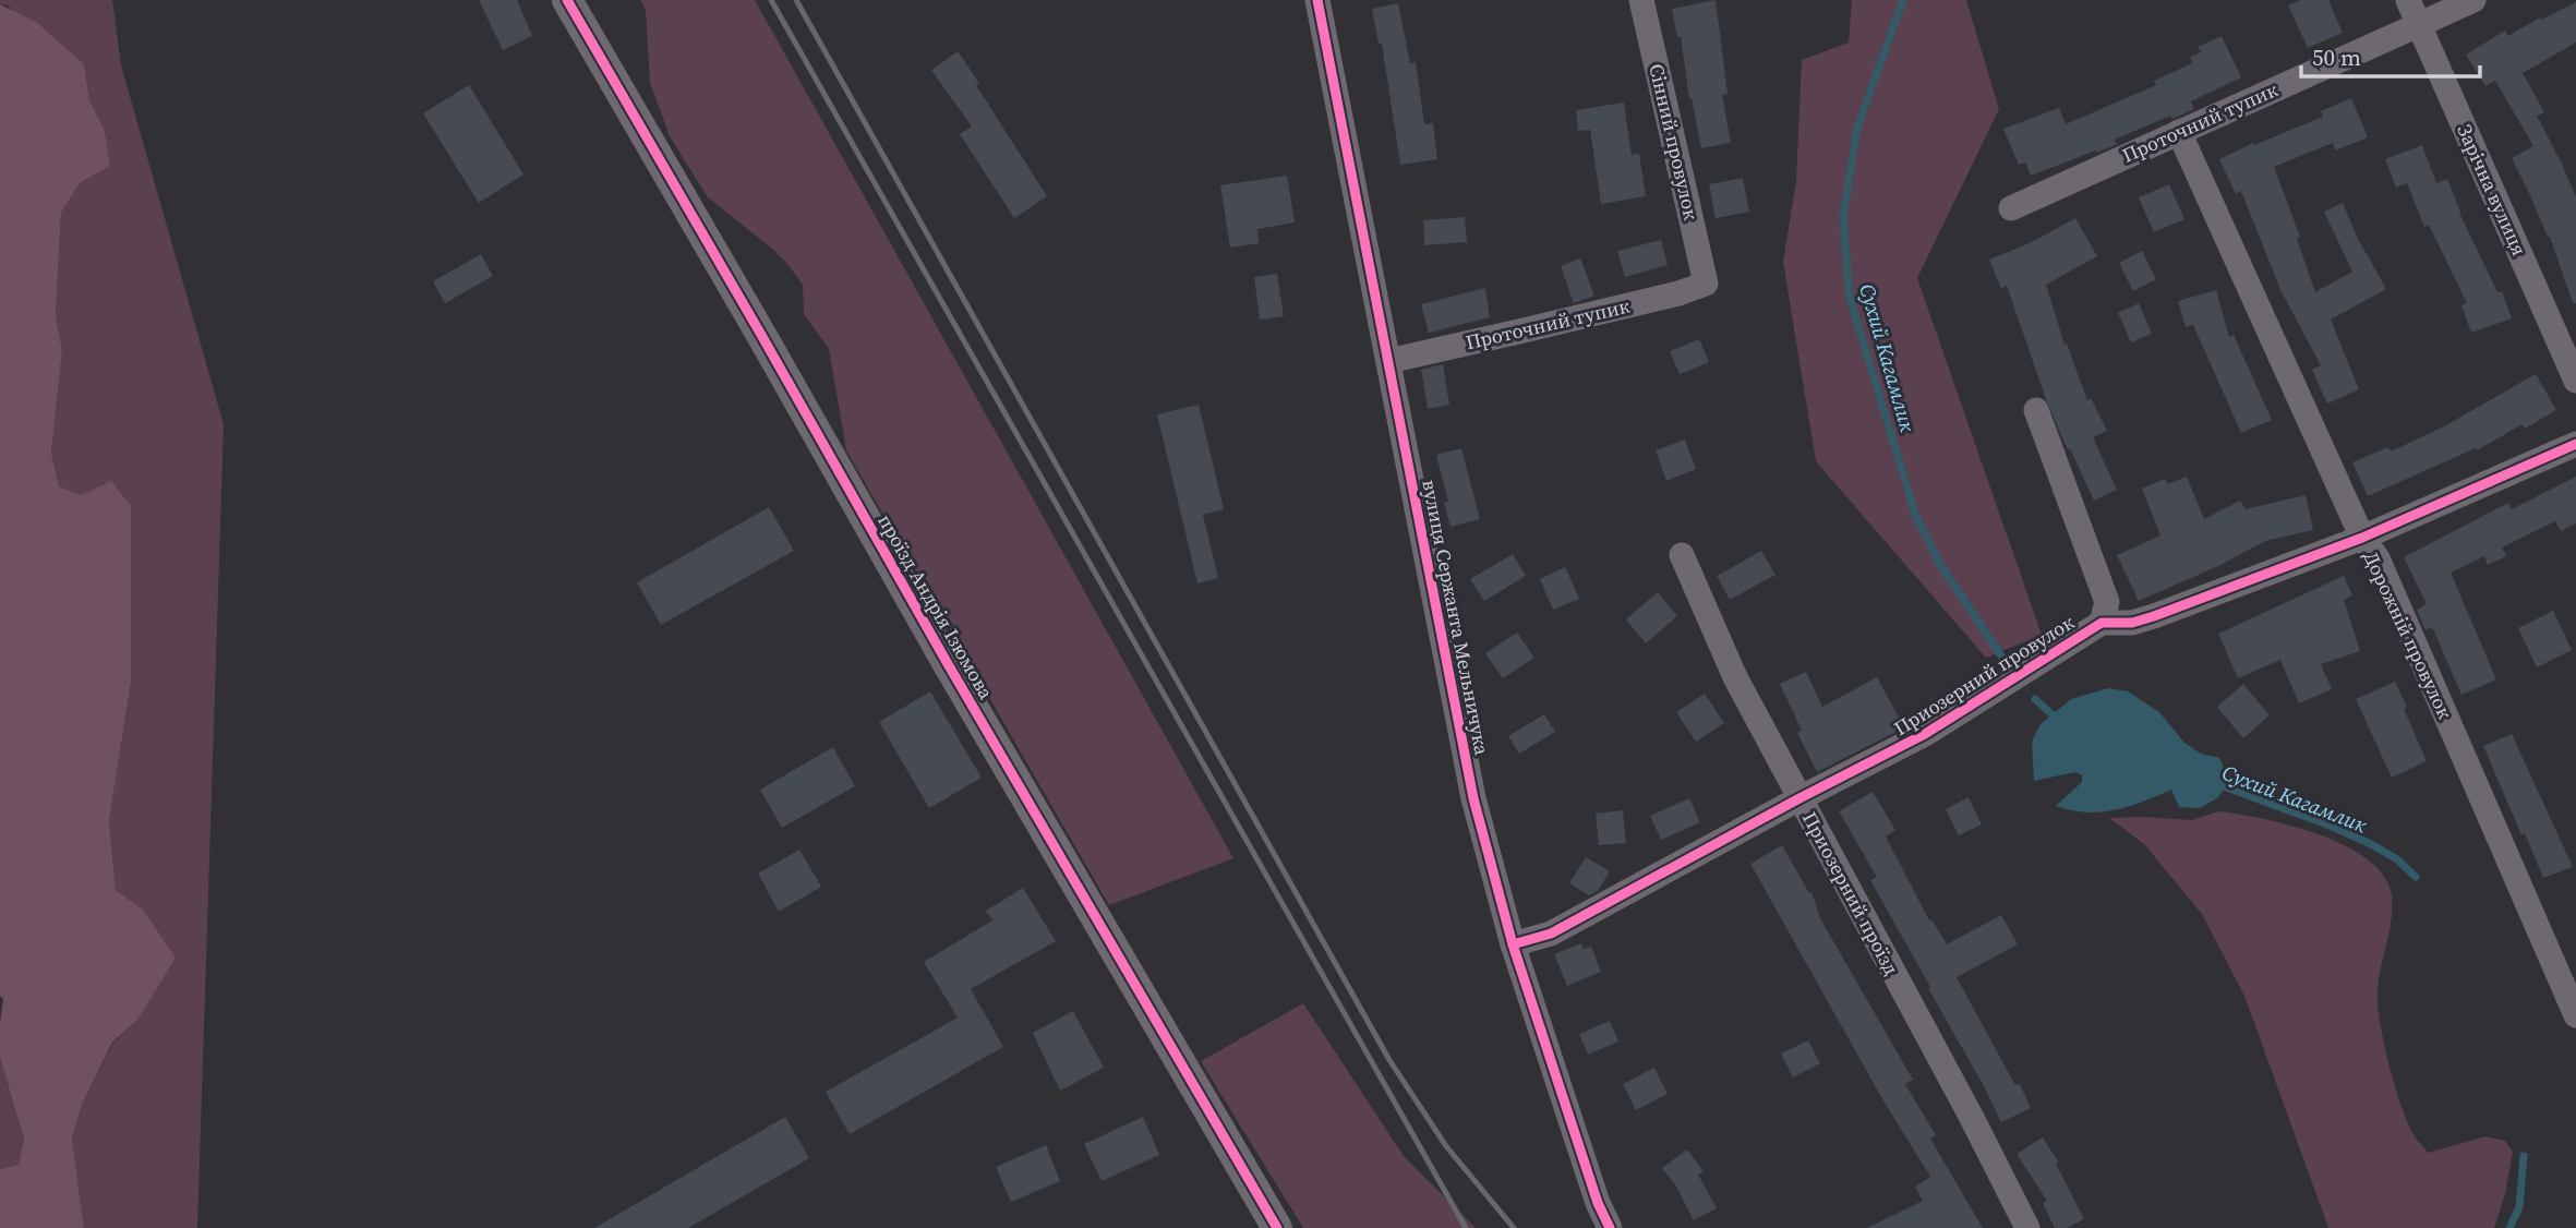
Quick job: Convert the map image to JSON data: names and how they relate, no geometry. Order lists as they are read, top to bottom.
{
  "streets": {
    "street": [
      "Проточний тупик",
      "Сінний провулок",
      "Зарічна вулиця",
      "проїзд Андрія Ізюмова",
      "вулиця Сержанта Мельничука",
      "Дорожній провулок",
      "Приозерний провулок",
      "Приозерний проїзд"
    ]
  },
  "crossings": [
    ["Проточний тупик", "Сінний провулок"],
    ["Проточний тупик", "Зарічна вулиця"],
    ["Проточний тупик", "вулиця Сержанта Мельничука"],
    ["Проточний тупик", "Дорожній провулок"],
    ["вулиця Сержанта Мельничука", "Приозерний провулок"],
    ["Дорожній провулок", "Приозерний провулок"],
    ["Приозерний провулок", "Приозерний проїзд"]
  ],
  "water": ["Сухий Кагамлик"],
  "scale_bar": "50 m"
}
